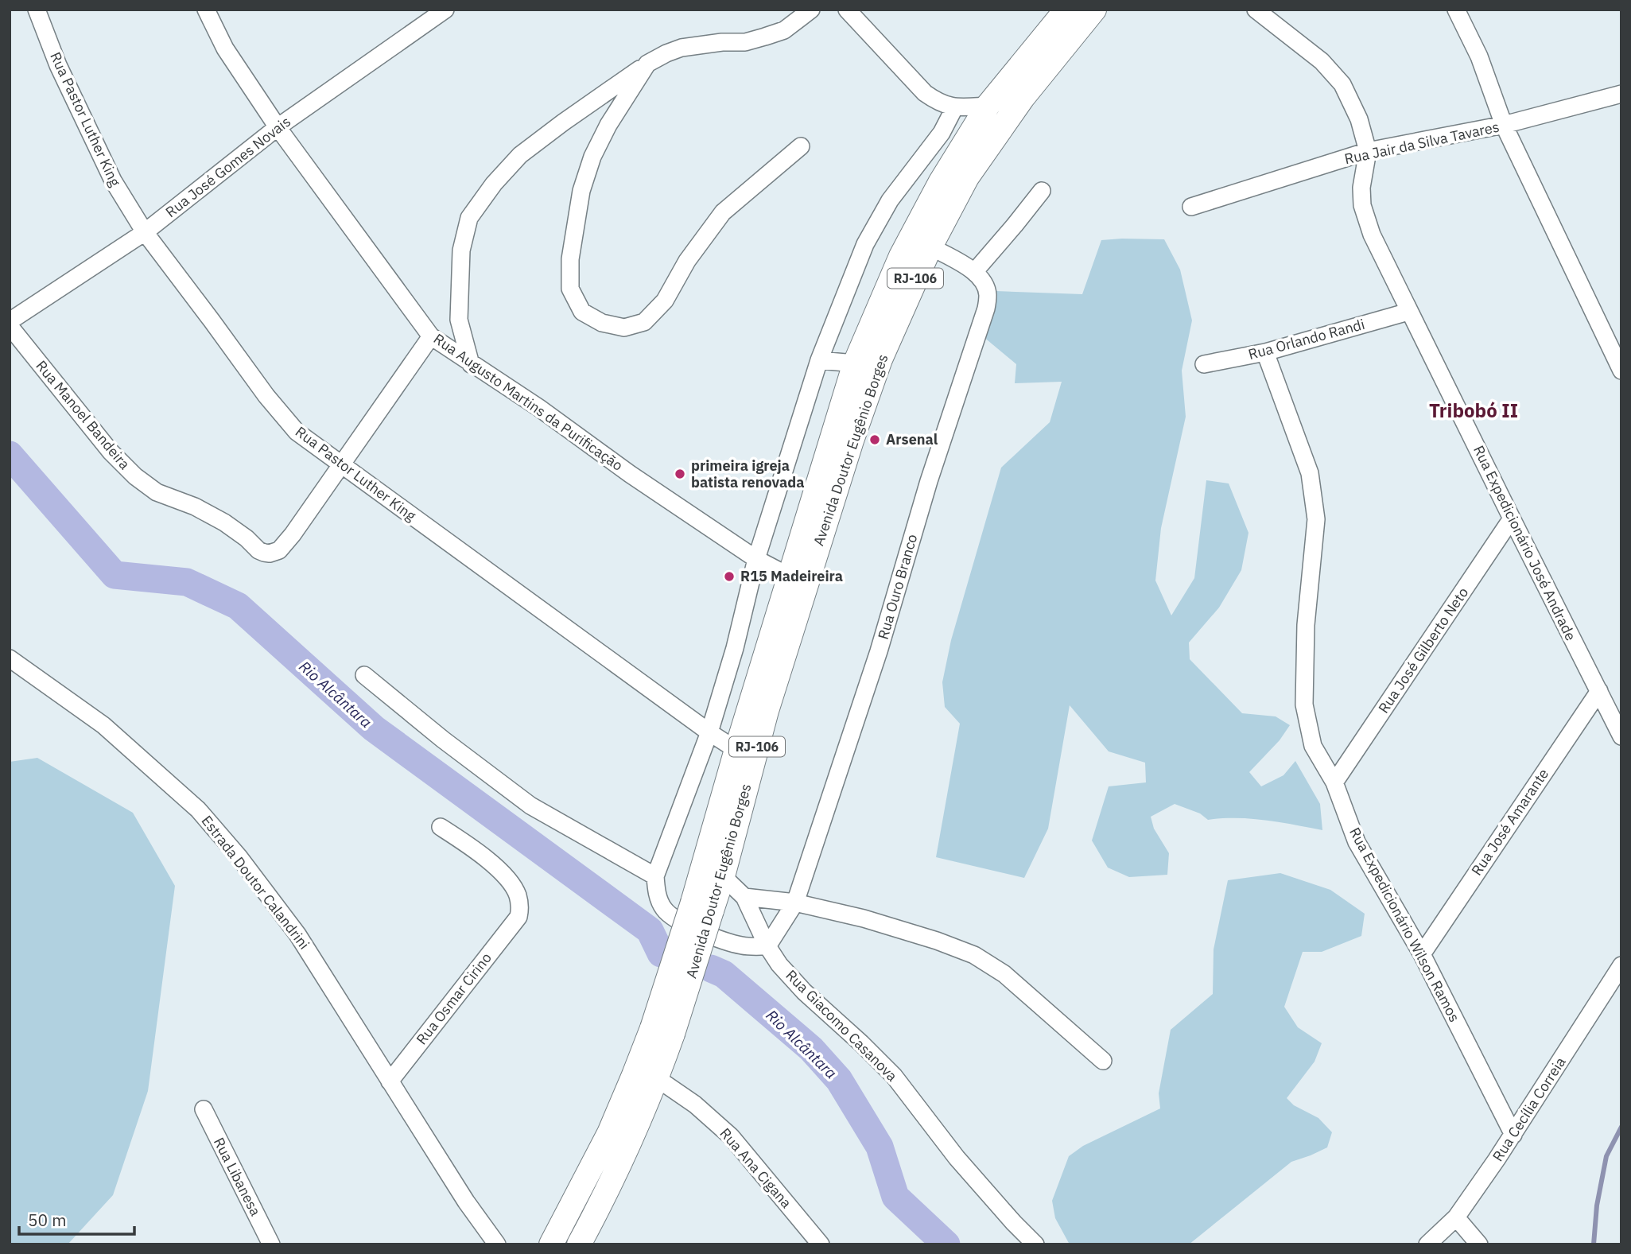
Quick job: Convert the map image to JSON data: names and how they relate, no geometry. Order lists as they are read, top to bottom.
{
  "streets": {
    "highway": ["RJ-106", "Avenida Doutor Eugênio Borges"],
    "street": [
      "Rua Pastor Luther King",
      "Rua Jair da Silva Tavares",
      "Rua José Gomes Novais",
      "Rua Orlando Randi",
      "Rua Augusto Martins da Purificação",
      "Rua Manoel Bandeira",
      "Rua Expedicionário José Andrade",
      "Rua Ouro Branco",
      "Rua José Gilberto Neto",
      "Rua José Amarante",
      "Estrada Doutor Calandrini",
      "Rua Expedicionário Wilson Ramos",
      "Rua Osmar Cirino",
      "Rua Giacomo Casanova",
      "Rua Cecília Correia",
      "Rua Ana Cigana",
      "Rua Libanesa"
    ]
  },
  "crossings": [
    ["Rua Pastor Luther King", "Rua José Gomes Novais"],
    ["Rua Pastor Luther King", "Rua Manoel Bandeira"],
    ["Rua Pastor Luther King", "Avenida Doutor Eugênio Borges"],
    ["Rua Jair da Silva Tavares", "Rua Expedicionário José Andrade"],
    ["Rua José Gomes Novais", "Rua Augusto Martins da Purificação"],
    ["Rua Orlando Randi", "Rua Expedicionário José Andrade"],
    ["Rua Orlando Randi", "Rua Expedicionário Wilson Ramos"],
    ["Rua Augusto Martins da Purificação", "Rua Manoel Bandeira"],
    ["Rua Augusto Martins da Purificação", "Avenida Doutor Eugênio Borges"],
    ["Avenida Doutor Eugênio Borges", "Rua Giacomo Casanova"],
    ["Avenida Doutor Eugênio Borges", "Rua Ana Cigana"],
    ["Rua Expedicionário José Andrade", "Rua José Gilberto Neto"],
    ["Rua Expedicionário José Andrade", "Rua José Amarante"],
    ["Rua Ouro Branco", "Rua Giacomo Casanova"],
    ["Rua José Gilberto Neto", "Rua Expedicionário Wilson Ramos"],
    ["Rua José Amarante", "Rua Expedicionário Wilson Ramos"],
    ["Estrada Doutor Calandrini", "Rua Osmar Cirino"],
    ["Rua Expedicionário Wilson Ramos", "Rua Cecília Correia"]
  ],
  "districts": ["Tribobó II"],
  "water": ["Rio Alcântara"],
  "places": ["Arsenal", "primeira igreja batista renovada", "R15 Madeireira"],
  "scale_bar": "50 m"
}
